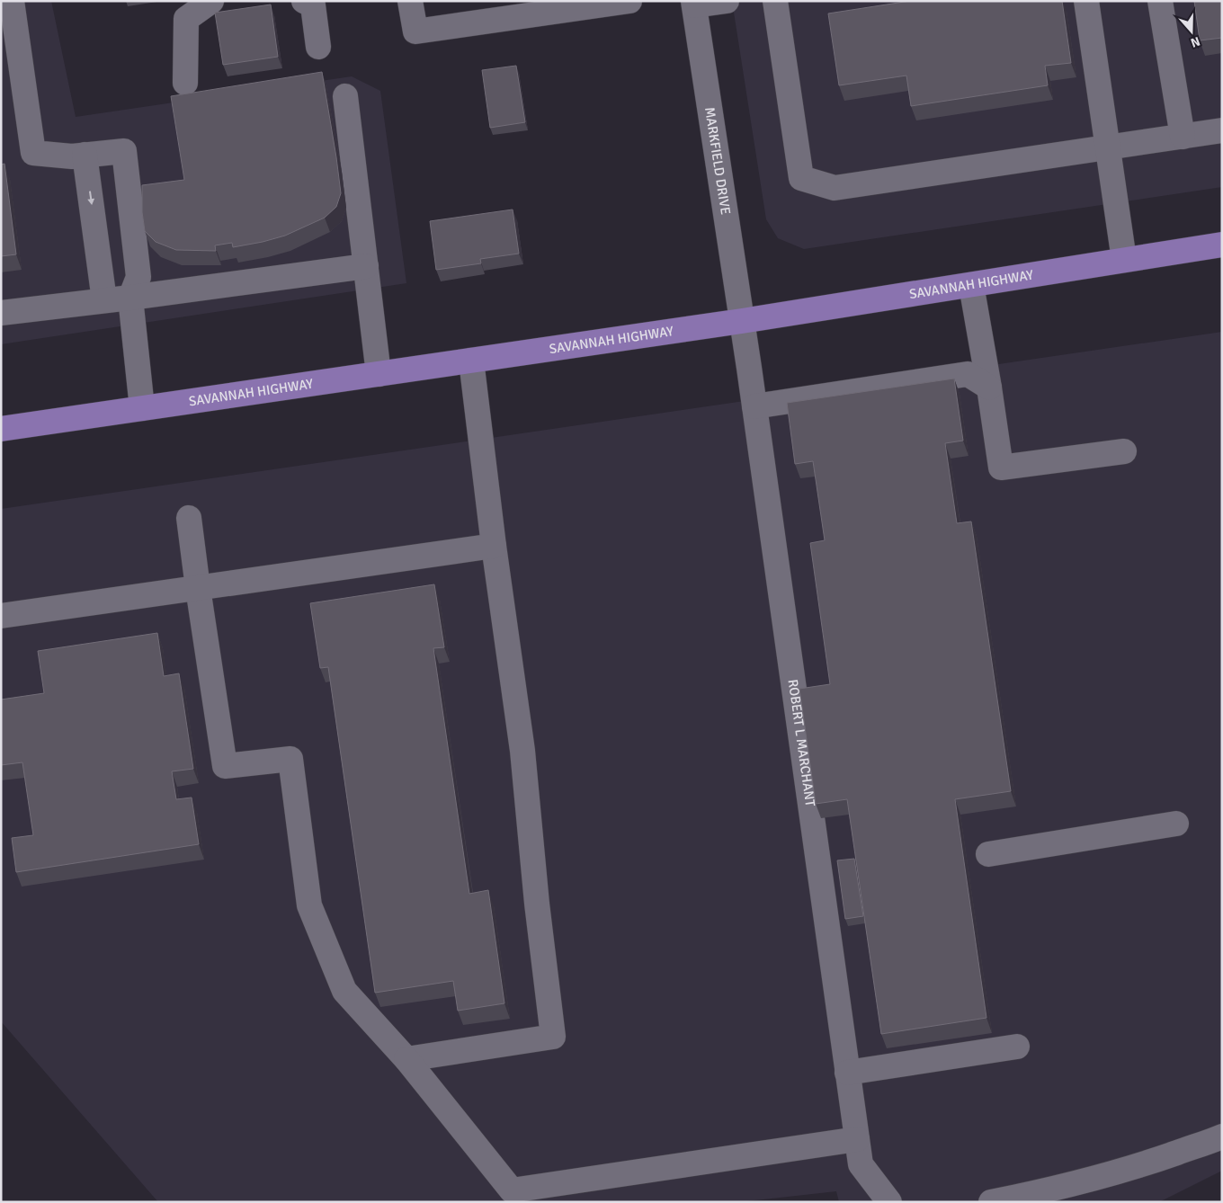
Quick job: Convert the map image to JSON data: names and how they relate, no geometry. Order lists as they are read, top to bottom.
{
  "streets": {
    "highway": ["SAVANNAH HIGHWAY"],
    "street": ["MARKFIELD DRIVE", "ROBERT L MARCHANT"]
  },
  "crossings": [
    ["MARKFIELD DRIVE", "SAVANNAH HIGHWAY"],
    ["MARKFIELD DRIVE", "ROBERT L MARCHANT"],
    ["SAVANNAH HIGHWAY", "ROBERT L MARCHANT"]
  ],
  "north": "bottom"
}
